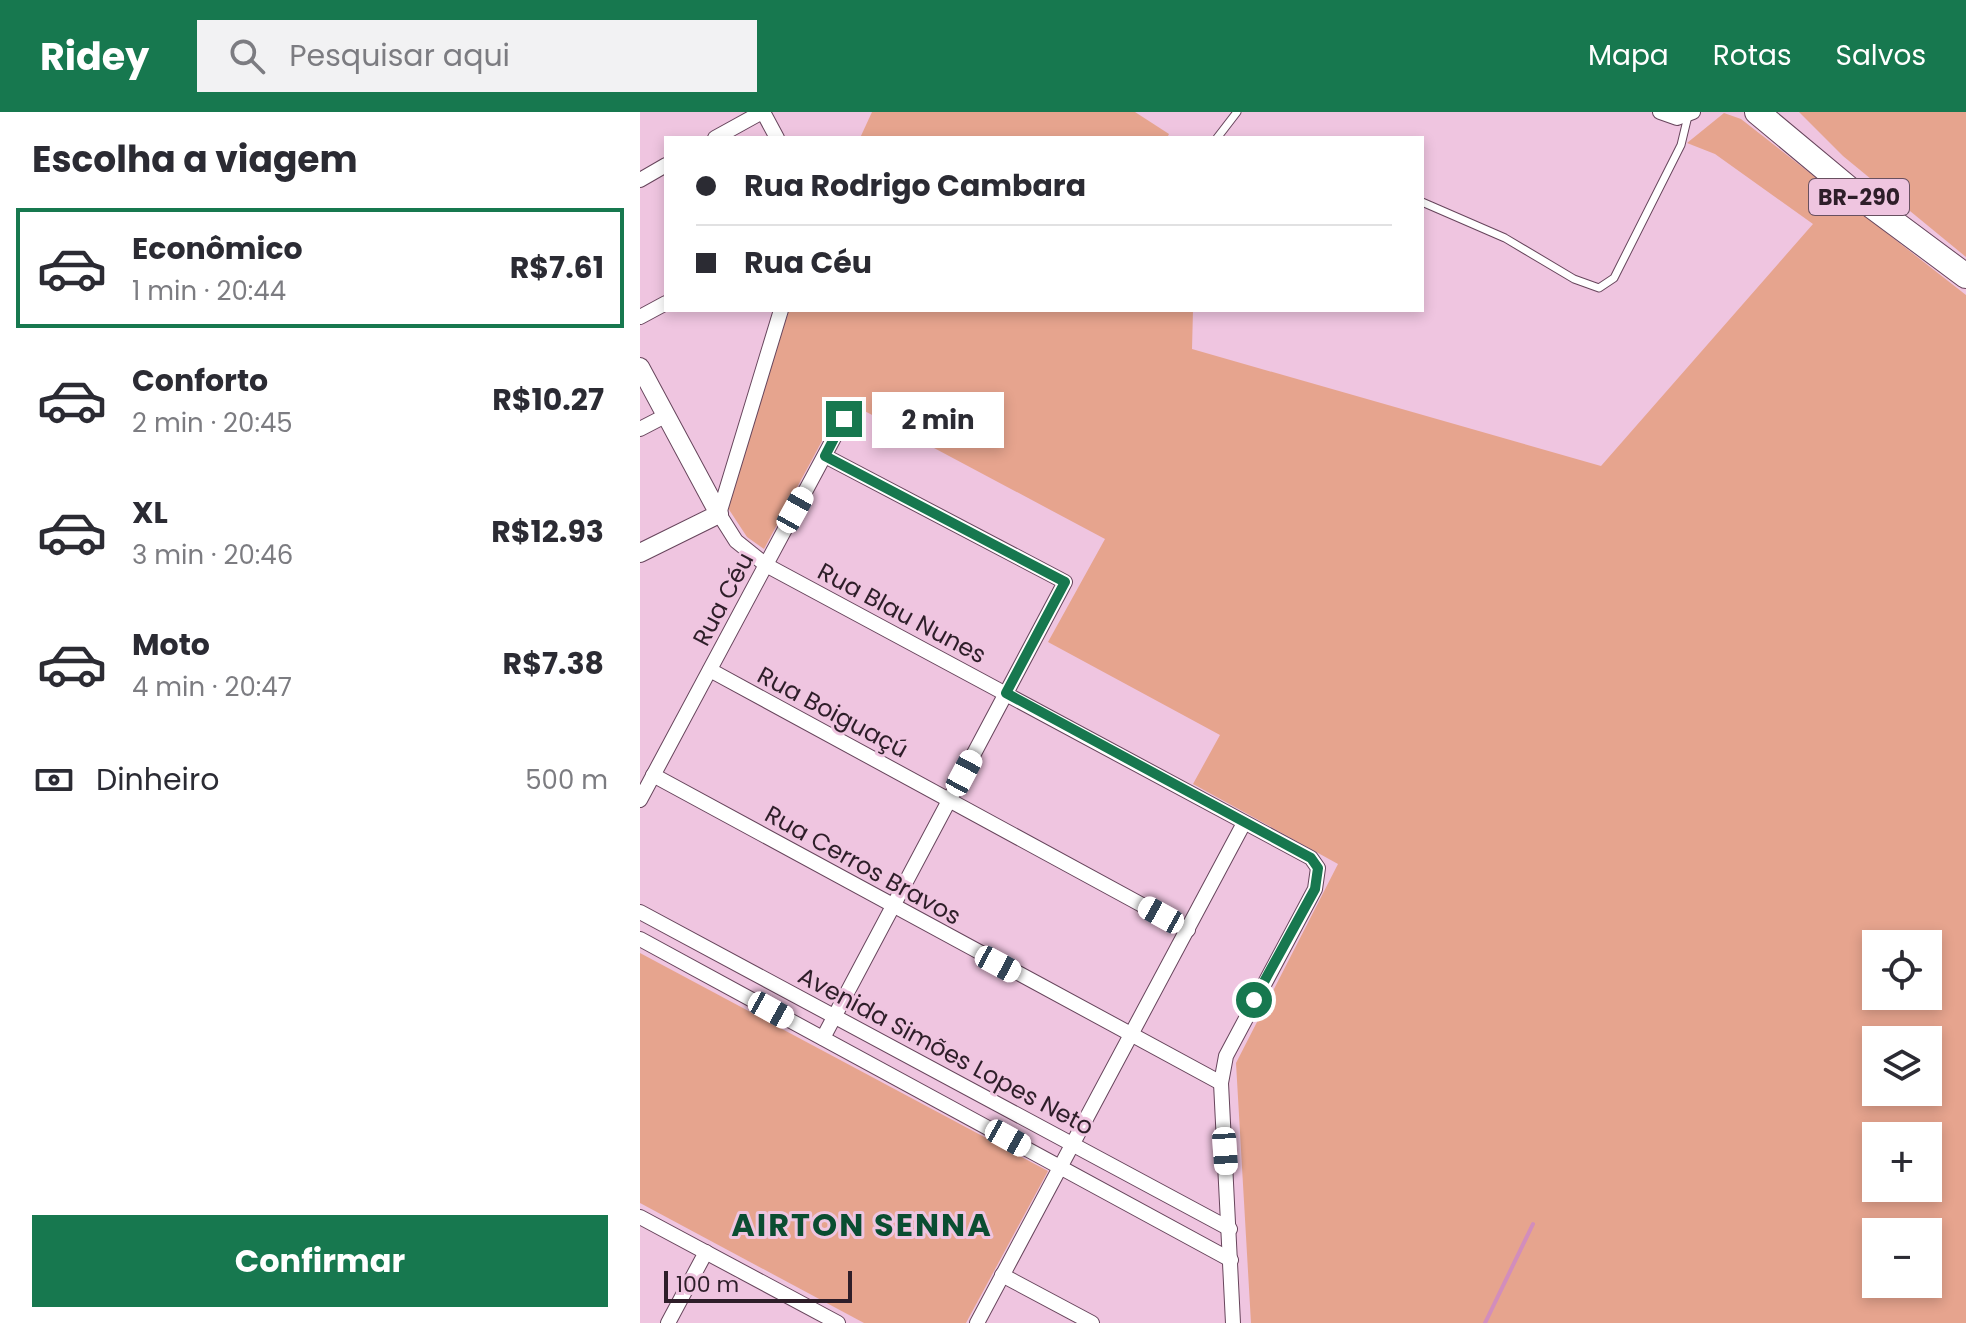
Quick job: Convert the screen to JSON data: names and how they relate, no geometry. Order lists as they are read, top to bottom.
{
  "streets": {
    "highway": ["BR-290"],
    "street": [
      "Rua Céu",
      "Rua Blau Nunes",
      "Rua Boiguaçú",
      "Rua Cerros Bravos",
      "Avenida Simões Lopes Neto"
    ]
  },
  "crossings": [
    ["Rua Céu", "Rua Blau Nunes"],
    ["Rua Céu", "Rua Boiguaçú"],
    ["Rua Céu", "Rua Cerros Bravos"],
    ["Rua Blau Nunes", "Rua Cerros Bravos"]
  ],
  "districts": ["AIRTON SENNA"],
  "scale_bar": "100 m",
  "page": {
    "header": "Ridey",
    "search": "Pesquisar aqui",
    "nav": ["Mapa", "Rotas", "Salvos"],
    "heading": "Escolha a viagem",
    "banner": ["Rua Rodrigo Cambara", "Rua Céu"],
    "list": [
      {
        "name": "Econômico",
        "note": "1 min · 20:44",
        "value": "R$7.61"
      },
      {
        "name": "Conforto",
        "note": "2 min · 20:45",
        "value": "R$10.27"
      },
      {
        "name": "XL",
        "note": "3 min · 20:46",
        "value": "R$12.93"
      },
      {
        "name": "Moto",
        "note": "4 min · 20:47",
        "value": "R$7.38"
      }
    ],
    "bubble": "2 min",
    "pay": ["Dinheiro", "500 m"],
    "map_buttons": ["+", "−"],
    "buttons": "Confirmar",
    "scale": "100 m"
  }
}
